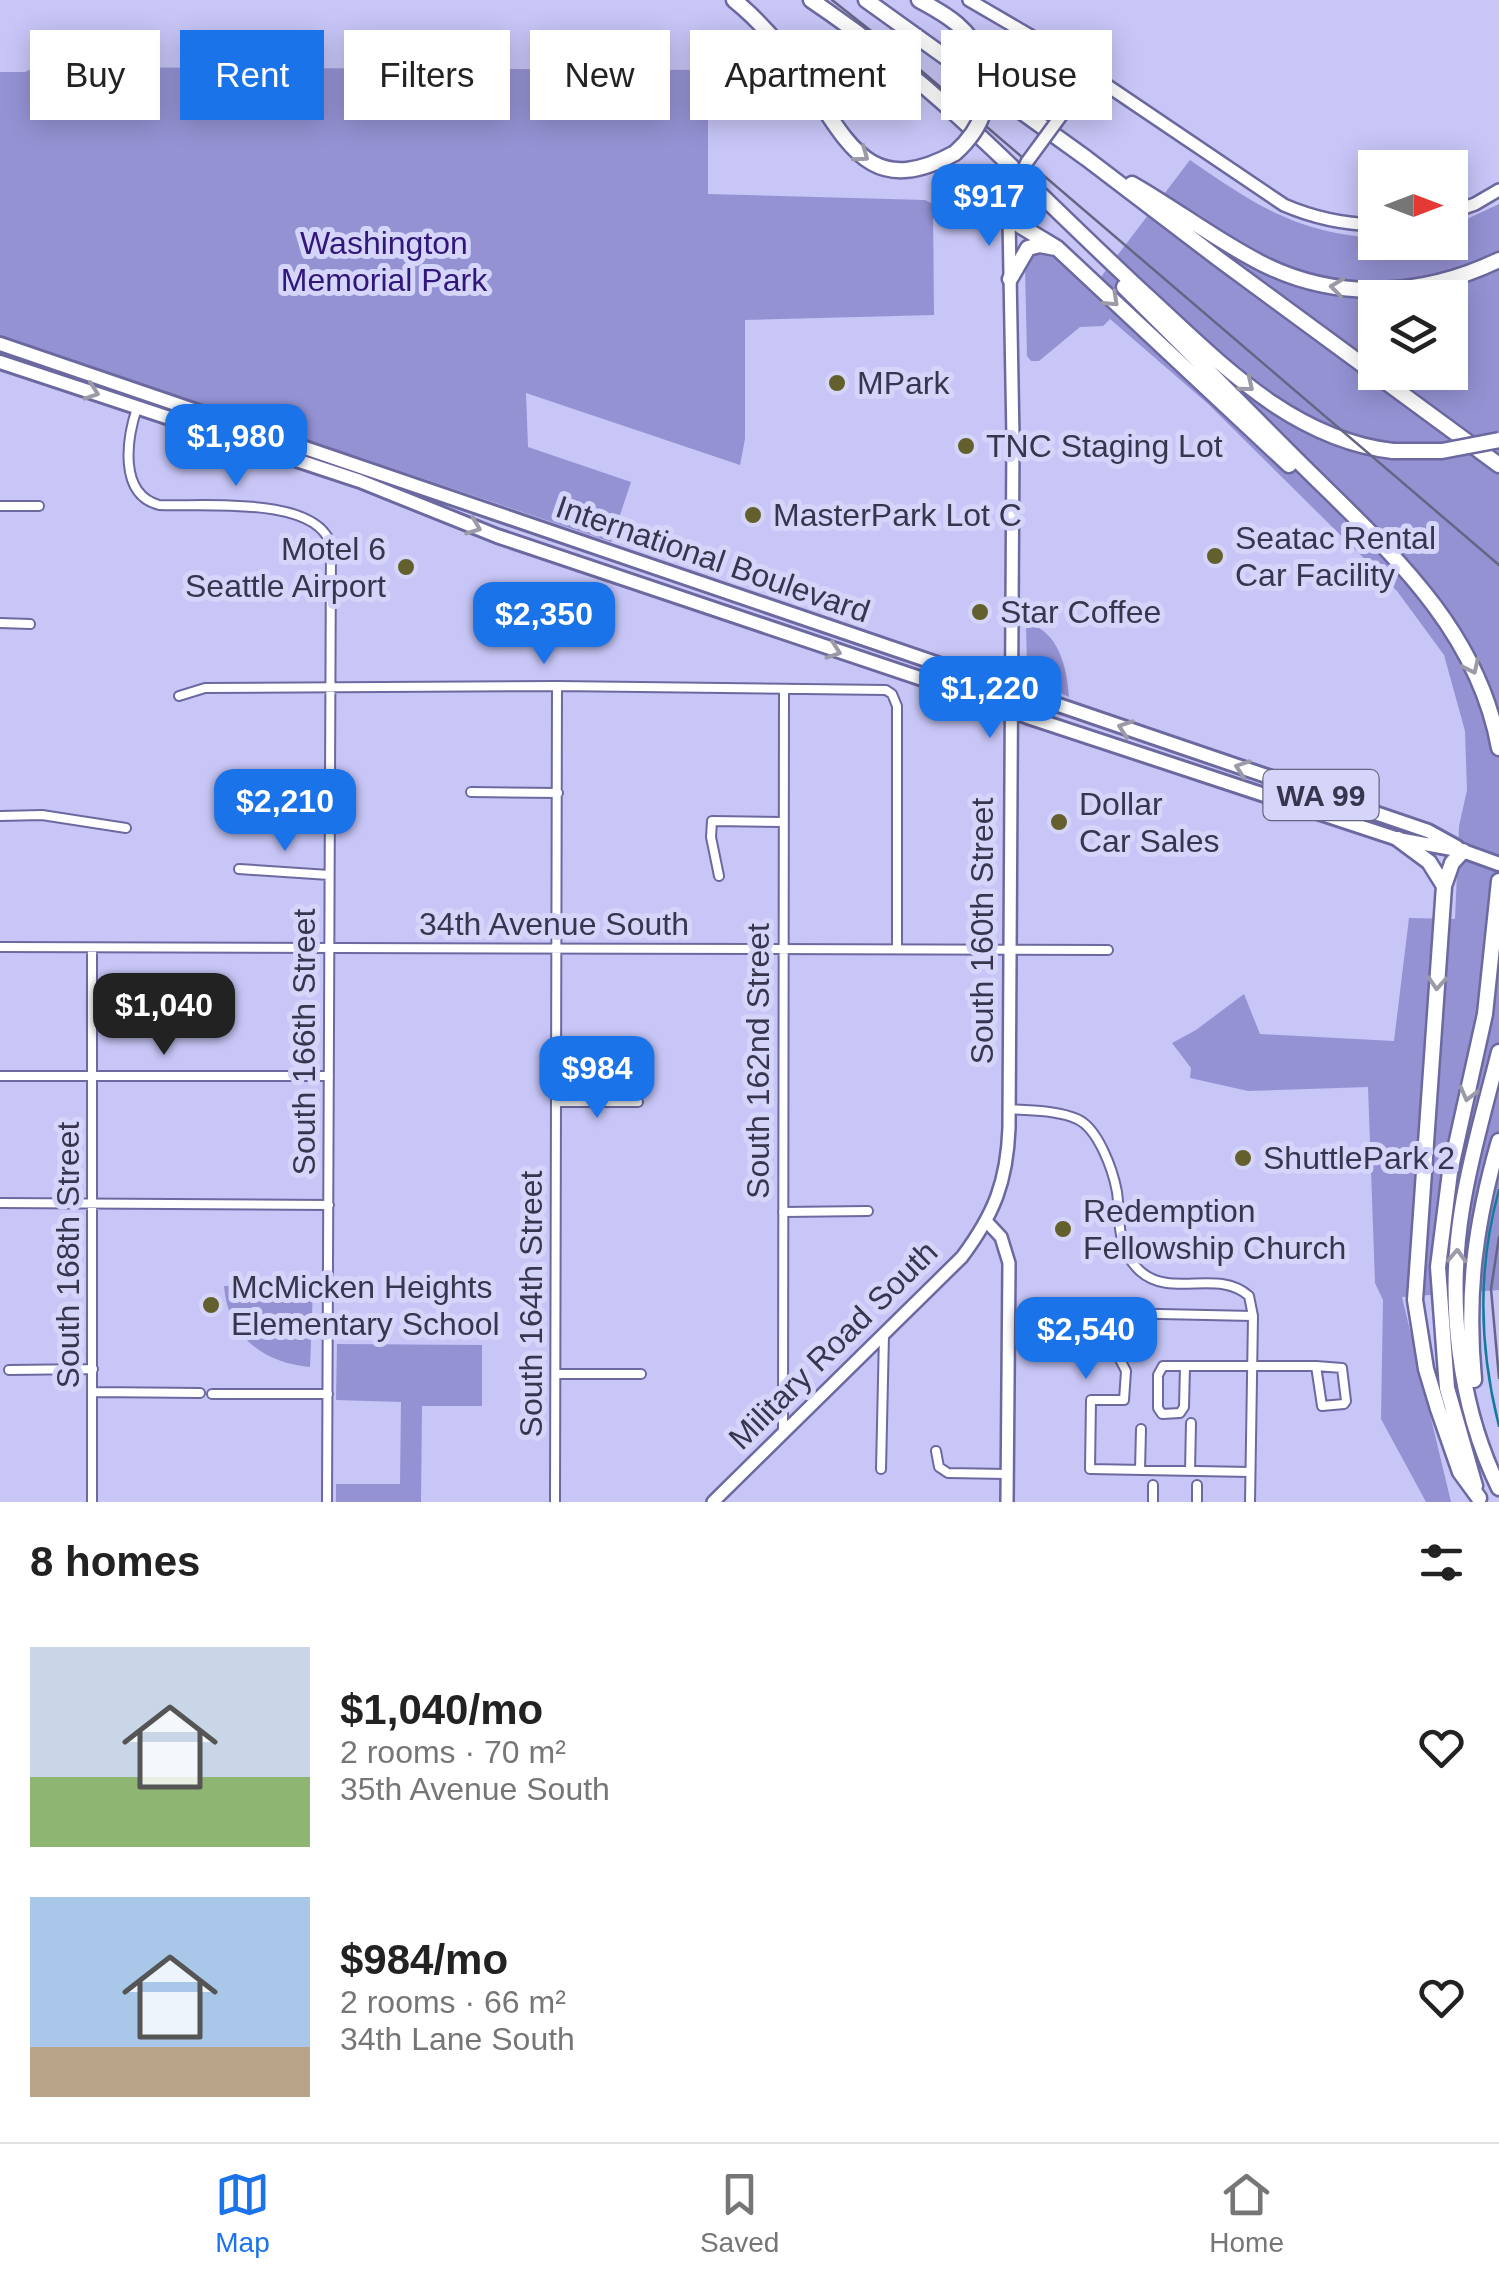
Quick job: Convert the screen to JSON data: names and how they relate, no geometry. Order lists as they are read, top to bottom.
{
  "streets": {
    "main road": [
      "International Boulevard",
      "WA 99",
      "South 160th Street",
      "Military Road South"
    ],
    "street": [
      "34th Avenue South",
      "South 166th Street",
      "South 162nd Street",
      "South 168th Street",
      "South 164th Street"
    ]
  },
  "crossings": [
    ["International Boulevard", "South 160th Street"],
    ["International Boulevard", "South 166th Street"],
    ["34th Avenue South", "South 160th Street"],
    ["34th Avenue South", "South 166th Street"],
    ["34th Avenue South", "South 162nd Street"],
    ["34th Avenue South", "South 168th Street"],
    ["34th Avenue South", "South 164th Street"],
    ["South 160th Street", "Military Road South"],
    ["South 162nd Street", "Military Road South"]
  ],
  "parks": ["Washington Memorial Park"],
  "places": [
    "MPark",
    "TNC Staging Lot",
    "MasterPark Lot C",
    "Seatac Rental Car Facility",
    "Motel 6 Seattle Airport",
    "Star Coffee",
    "Dollar Car Sales",
    "ShuttlePark 2",
    "Redemption Fellowship Church",
    "McMicken Heights Elementary School"
  ],
  "north": "right",
  "page": {
    "chip": [
      "Buy",
      "Rent",
      "Filters",
      "New",
      "Apartment",
      "House"
    ],
    "price": [
      "$917",
      "$1,980",
      "$2,350",
      "$1,220",
      "$2,210",
      "$1,040",
      "$984",
      "$2,540"
    ],
    "heading": "8 homes",
    "list": [
      {
        "name": "$1,040/mo",
        "note": "2 rooms · 70 m² · 35th Avenue South"
      },
      {
        "name": "$984/mo",
        "note": "2 rooms · 66 m² · 34th Lane South"
      }
    ],
    "tabs": ["Map", "Saved", "Home"]
  }
}
